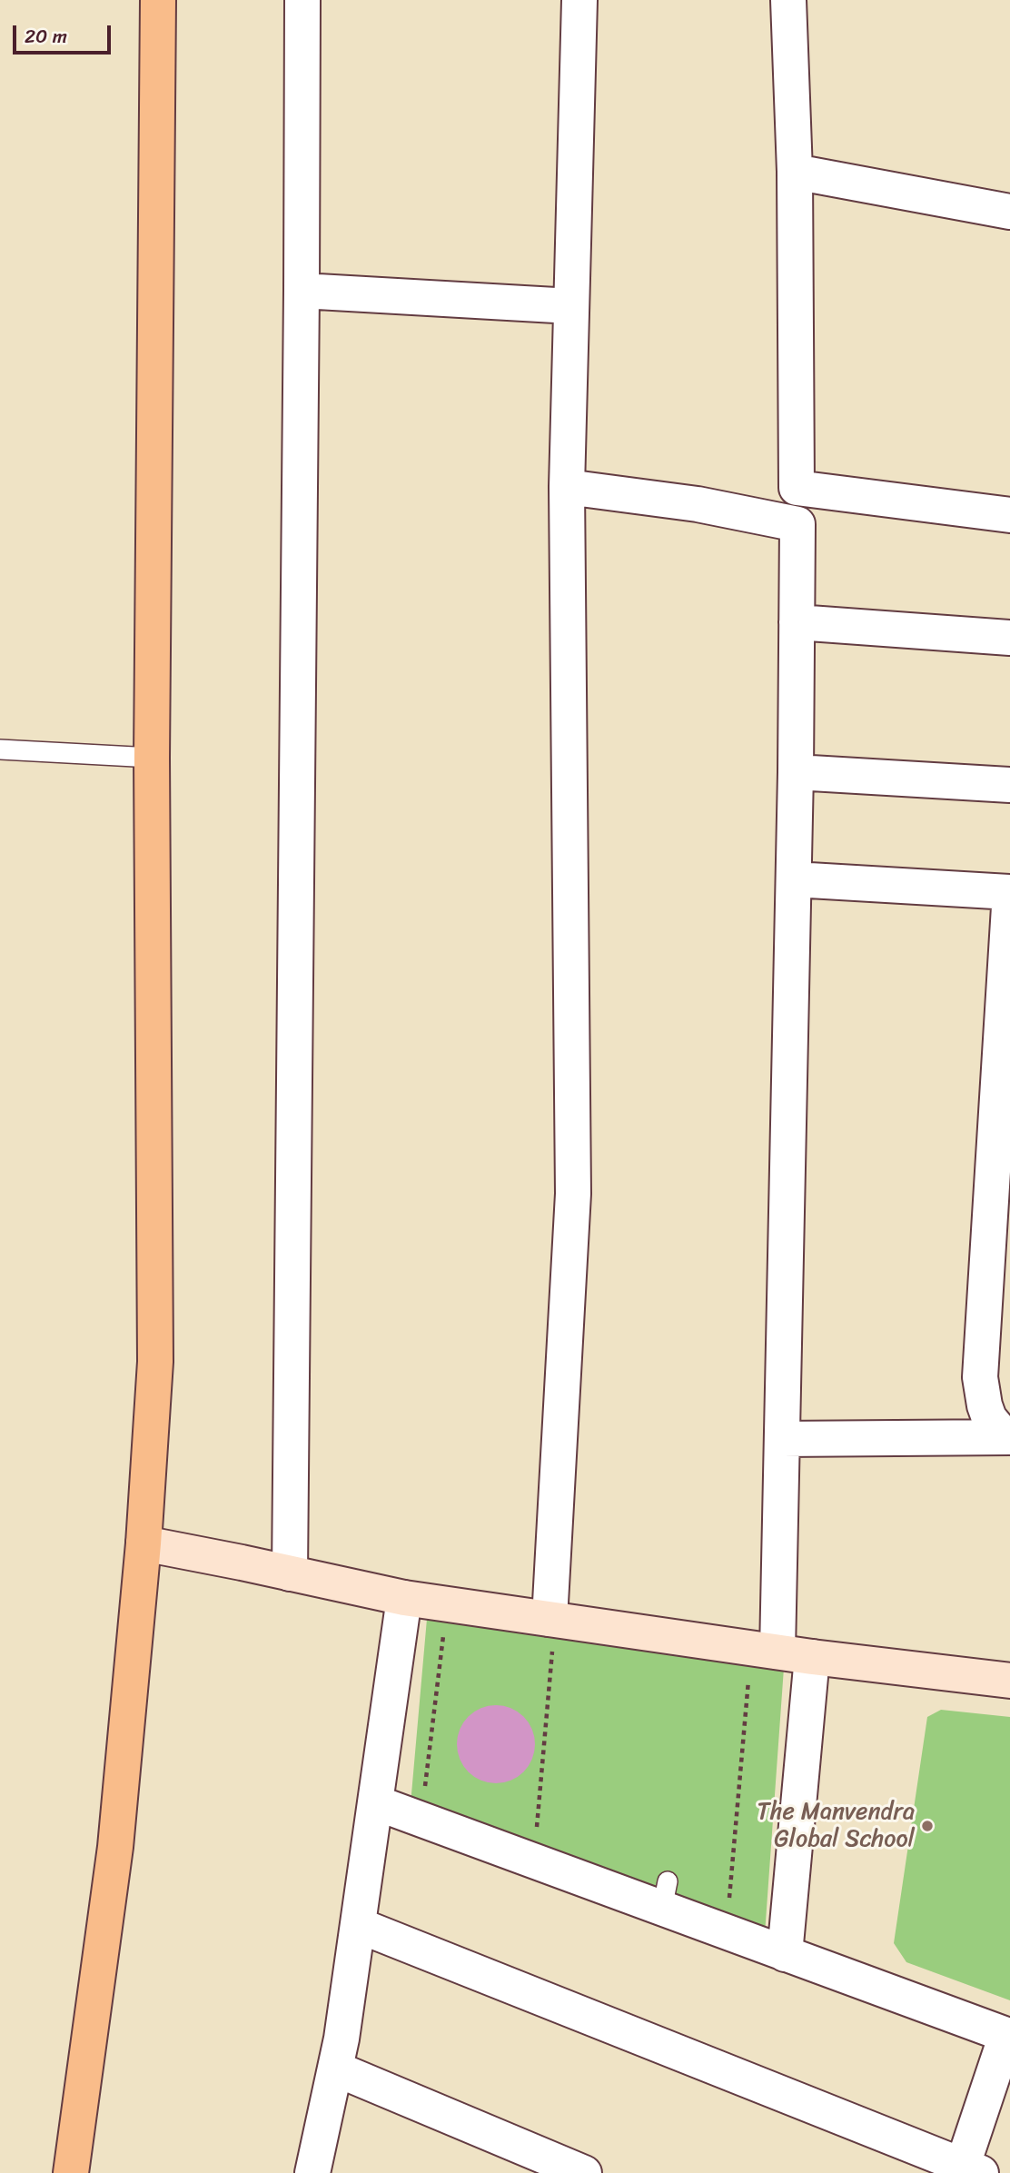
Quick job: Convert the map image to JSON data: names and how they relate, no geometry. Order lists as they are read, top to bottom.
{
  "places": ["The Manvendra Global School"],
  "scale_bar": "20 m"
}
